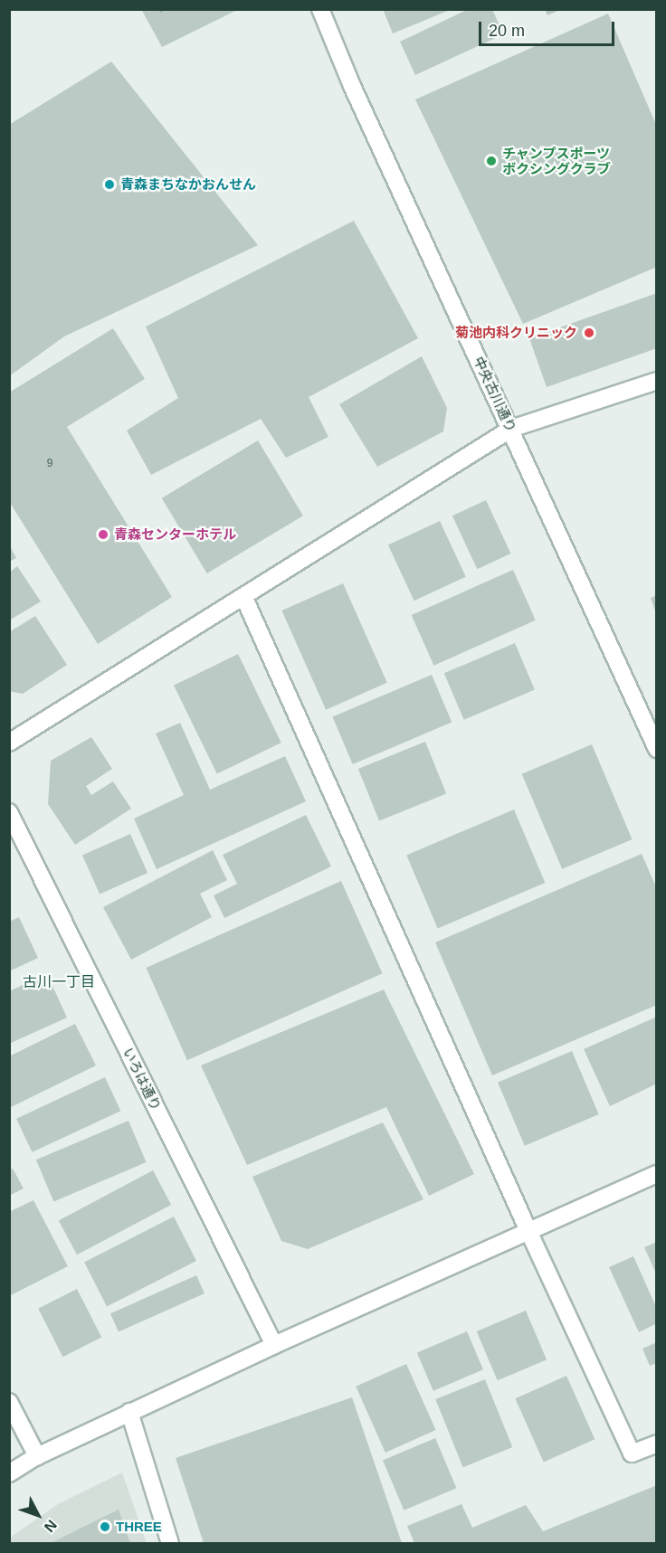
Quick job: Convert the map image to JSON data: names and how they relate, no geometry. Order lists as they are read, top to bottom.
{
  "streets": {
    "street": ["中央古川通り", "いろは通り"]
  },
  "districts": ["古川一丁目"],
  "places": [
    "チャンプスポーツ ボクシングクラブ",
    "青森まちなかおんせん",
    "菊池内科クリニック",
    "青森センターホテル",
    "THREE"
  ],
  "house_numbers": ["9"],
  "scale_bar": "20 m",
  "north": "bottom right"
}
